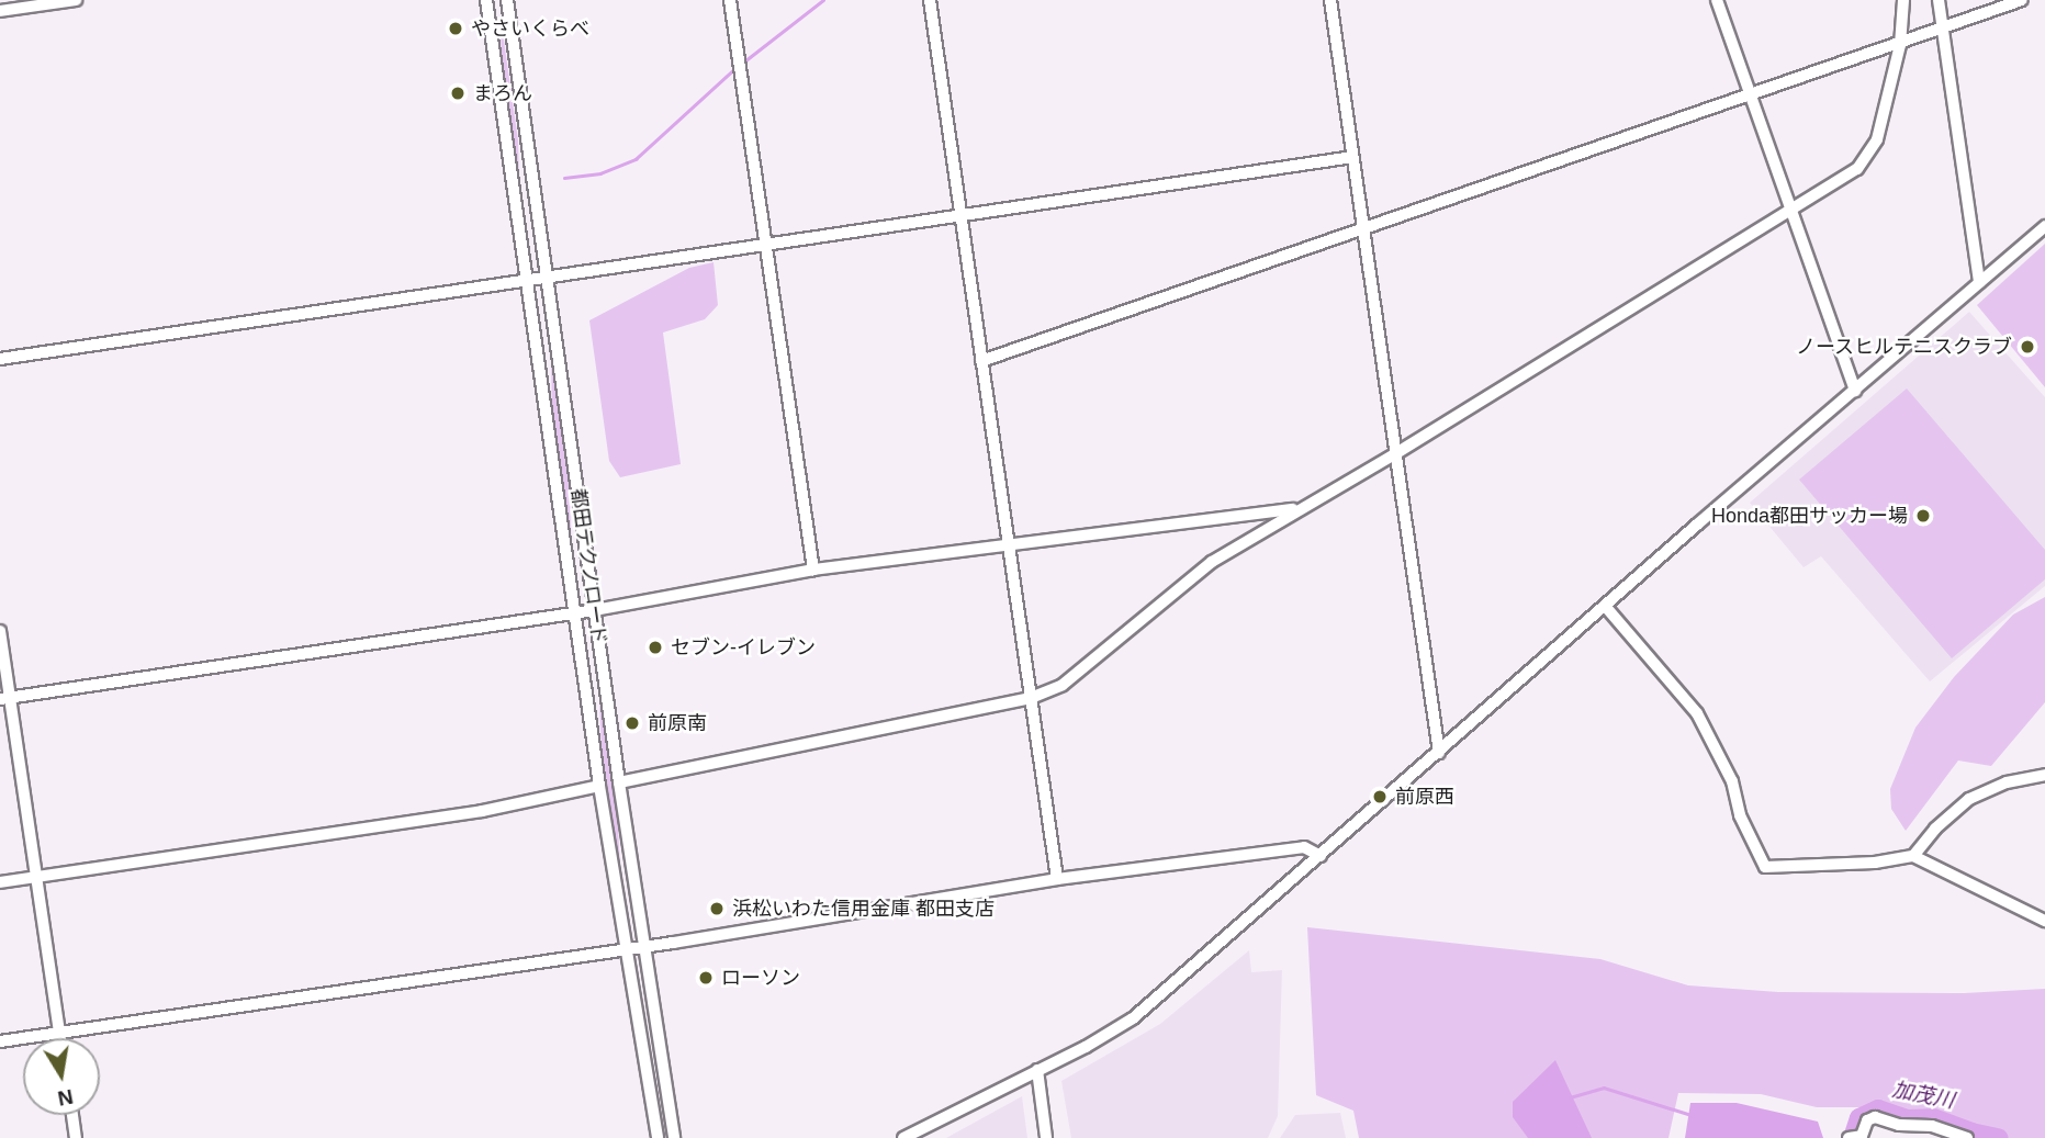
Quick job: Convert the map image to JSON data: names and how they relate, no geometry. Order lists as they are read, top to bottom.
{
  "streets": {
    "street": ["都田テクノロード"]
  },
  "water": ["加茂川"],
  "places": [
    "やさいくらべ",
    "まろん",
    "ノースヒルテニスクラブ",
    "Honda都田サッカー場",
    "セブン-イレブン",
    "前原南",
    "前原西",
    "浜松いわた信用金庫 都田支店",
    "ローソン"
  ],
  "north": "bottom"
}
